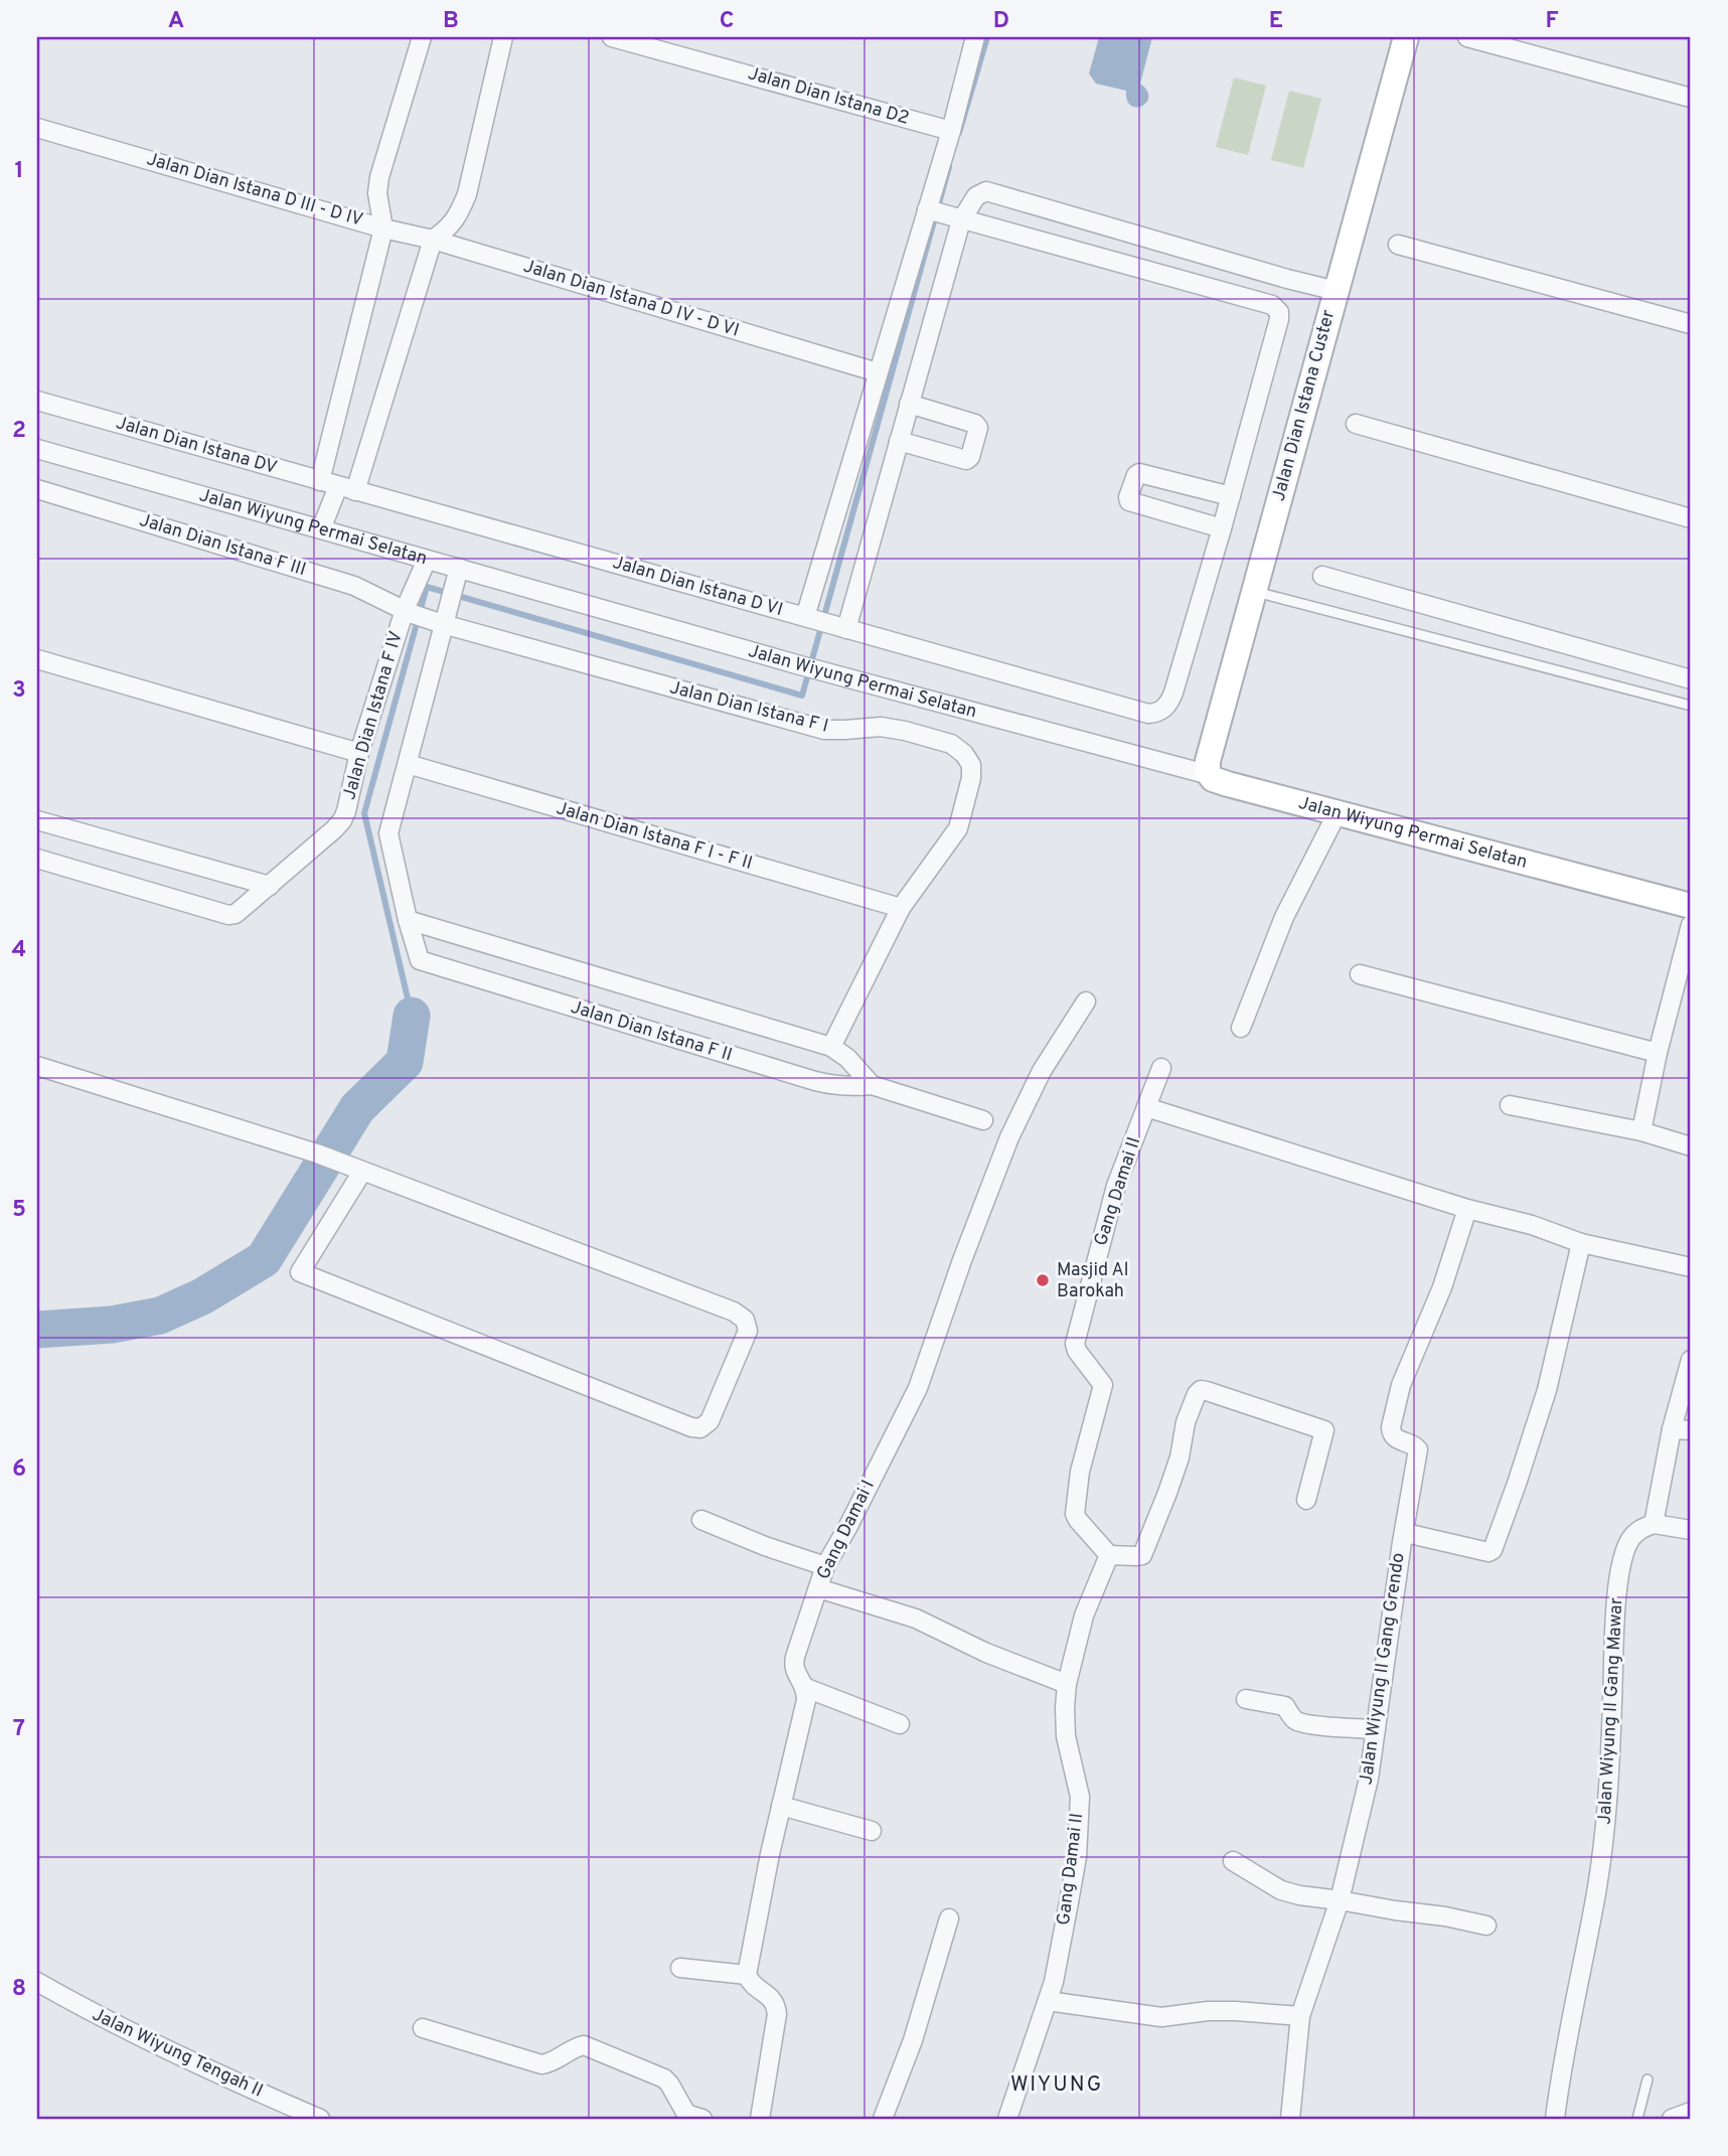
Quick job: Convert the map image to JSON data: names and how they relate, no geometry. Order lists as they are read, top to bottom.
{
  "streets": {
    "street": [
      "Jalan Dian Istana D2",
      "Jalan Dian Istana D III - D IV",
      "Jalan Dian Istana D IV - D VI",
      "Jalan Dian Istana Custer",
      "Jalan Dian Istana DV",
      "Jalan Wiyung Permai Selatan",
      "Jalan Dian Istana F III",
      "Jalan Dian Istana D VI",
      "Jalan Dian Istana F I",
      "Jalan Dian Istana F IV",
      "Jalan Dian Istana F I - F II",
      "Jalan Dian Istana F II",
      "Gang Damai II",
      "Gang Damai I",
      "Jalan Wiyung II Gang Grendo",
      "Jalan Wiyung II Gang Mawar",
      "Jalan Wiyung Tengah II"
    ]
  },
  "crossings": [
    ["Jalan Dian Istana D2", "Jalan Dian Istana D VI"],
    ["Jalan Dian Istana D III - D IV", "Jalan Dian Istana D IV - D VI"],
    ["Jalan Dian Istana D III - D IV", "Jalan Dian Istana DV"],
    ["Jalan Dian Istana D III - D IV", "Jalan Dian Istana D VI"],
    ["Jalan Dian Istana D IV - D VI", "Jalan Dian Istana D VI"],
    ["Jalan Dian Istana Custer", "Jalan Wiyung Permai Selatan"],
    ["Jalan Dian Istana DV", "Jalan Dian Istana D VI"],
    ["Jalan Wiyung Permai Selatan", "Jalan Dian Istana F IV"],
    ["Jalan Wiyung Permai Selatan", "Jalan Dian Istana F II"],
    ["Jalan Dian Istana F III", "Jalan Dian Istana F I"],
    ["Jalan Dian Istana F III", "Jalan Dian Istana F IV"],
    ["Jalan Dian Istana F I", "Jalan Dian Istana F IV"],
    ["Jalan Dian Istana F I", "Jalan Dian Istana F I - F II"],
    ["Jalan Dian Istana F I", "Jalan Dian Istana F II"],
    ["Jalan Dian Istana F I - F II", "Jalan Dian Istana F II"]
  ],
  "districts": ["WIYUNG"],
  "places": ["Masjid Al Barokah"],
  "grid": {
    "columns": [
      "A",
      "B",
      "C",
      "D",
      "E",
      "F"
    ],
    "rows": [
      "1",
      "2",
      "3",
      "4",
      "5",
      "6",
      "7",
      "8"
    ]
  }
}
